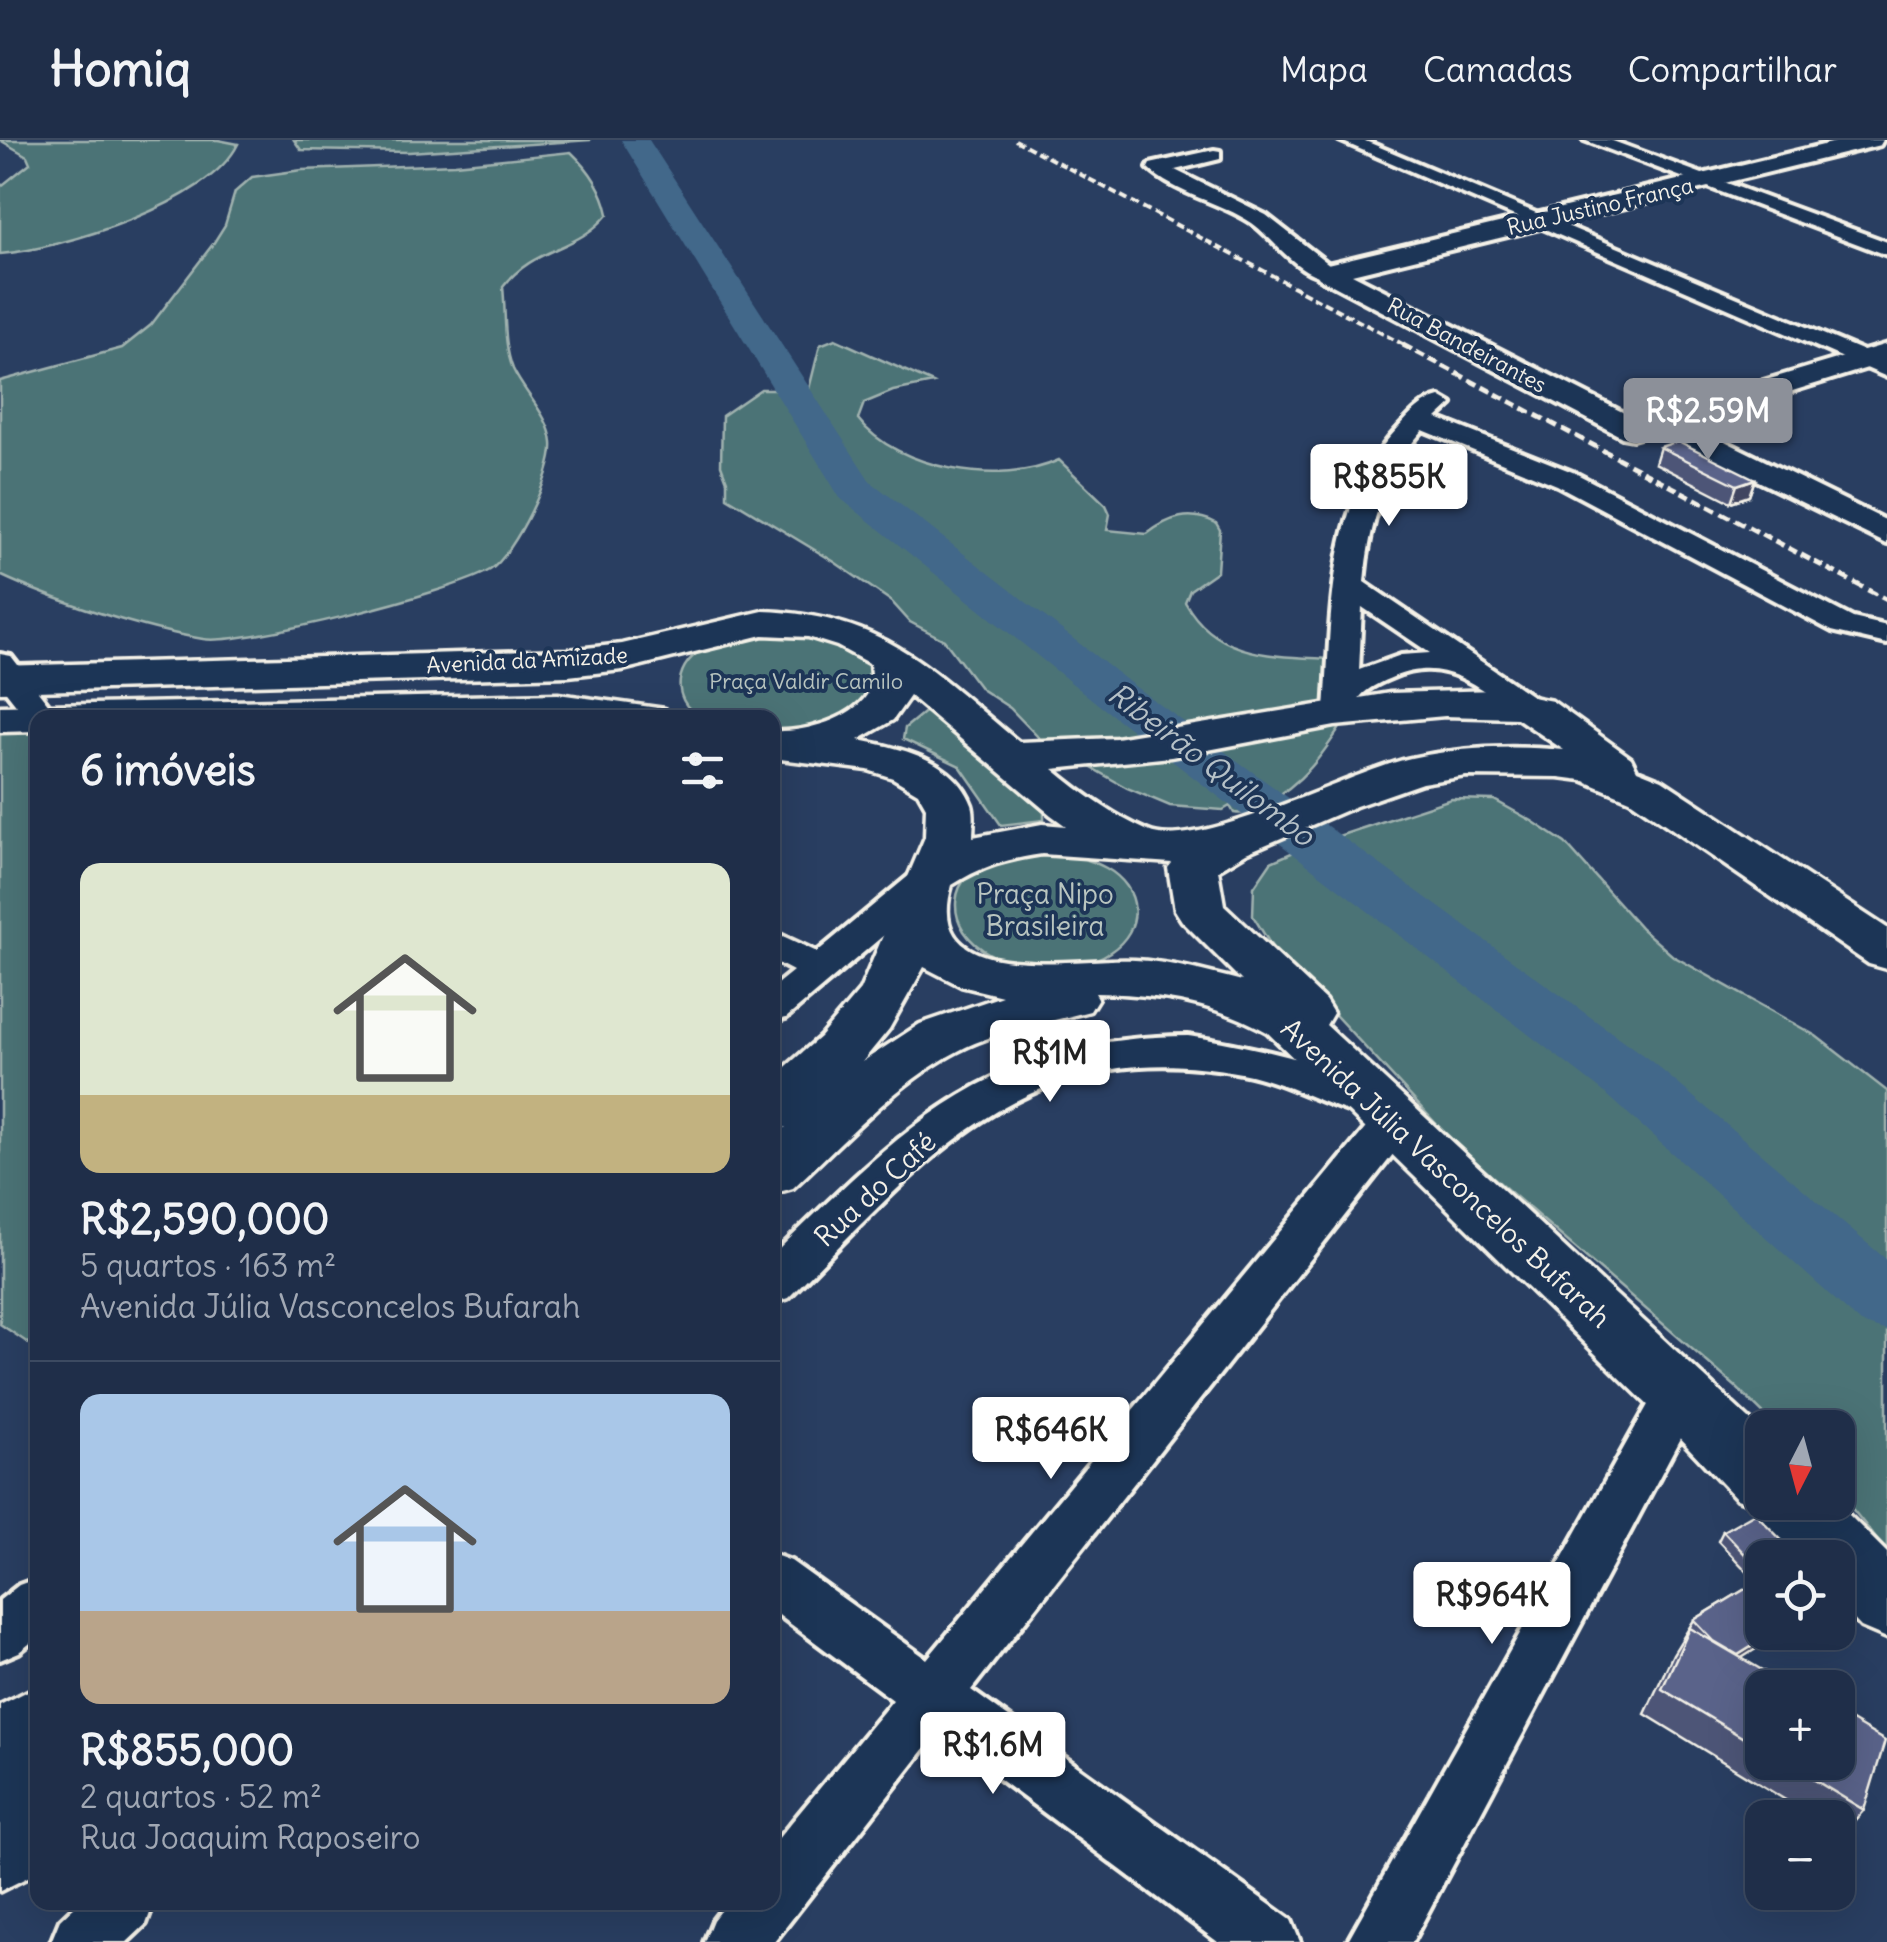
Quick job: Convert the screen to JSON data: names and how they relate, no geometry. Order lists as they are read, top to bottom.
{
  "streets": {
    "main road": ["Avenida da Amizade", "Avenida Júlia Vasconcelos Bufarah"],
    "street": ["Rua Justino França", "Rua Bandeirantes", "Rua do Café"]
  },
  "crossings": [
    ["Rua Justino França", "Rua Bandeirantes"],
    ["Avenida Júlia Vasconcelos Bufarah", "Rua do Café"]
  ],
  "water": ["Ribeirão Quilombo"],
  "parks": ["Praça Valdir Camilo", "Praça Nipo Brasileira"],
  "north": "bottom",
  "page": {
    "header": "Homiq",
    "nav": ["Mapa", "Camadas", "Compartilhar"],
    "price": [
      "R$2.59M",
      "R$855K",
      "R$1M",
      "R$646K",
      "R$964K",
      "R$1.6M"
    ],
    "heading": "6 imóveis",
    "list": [
      {
        "name": "R$2,590,000",
        "note": "5 quartos · 163 m² · Avenida Júlia Vasconcelos Bufarah"
      },
      {
        "name": "R$855,000",
        "note": "2 quartos · 52 m² · Rua Joaquim Raposeiro"
      }
    ],
    "map_buttons": ["+", "−"]
  }
}
